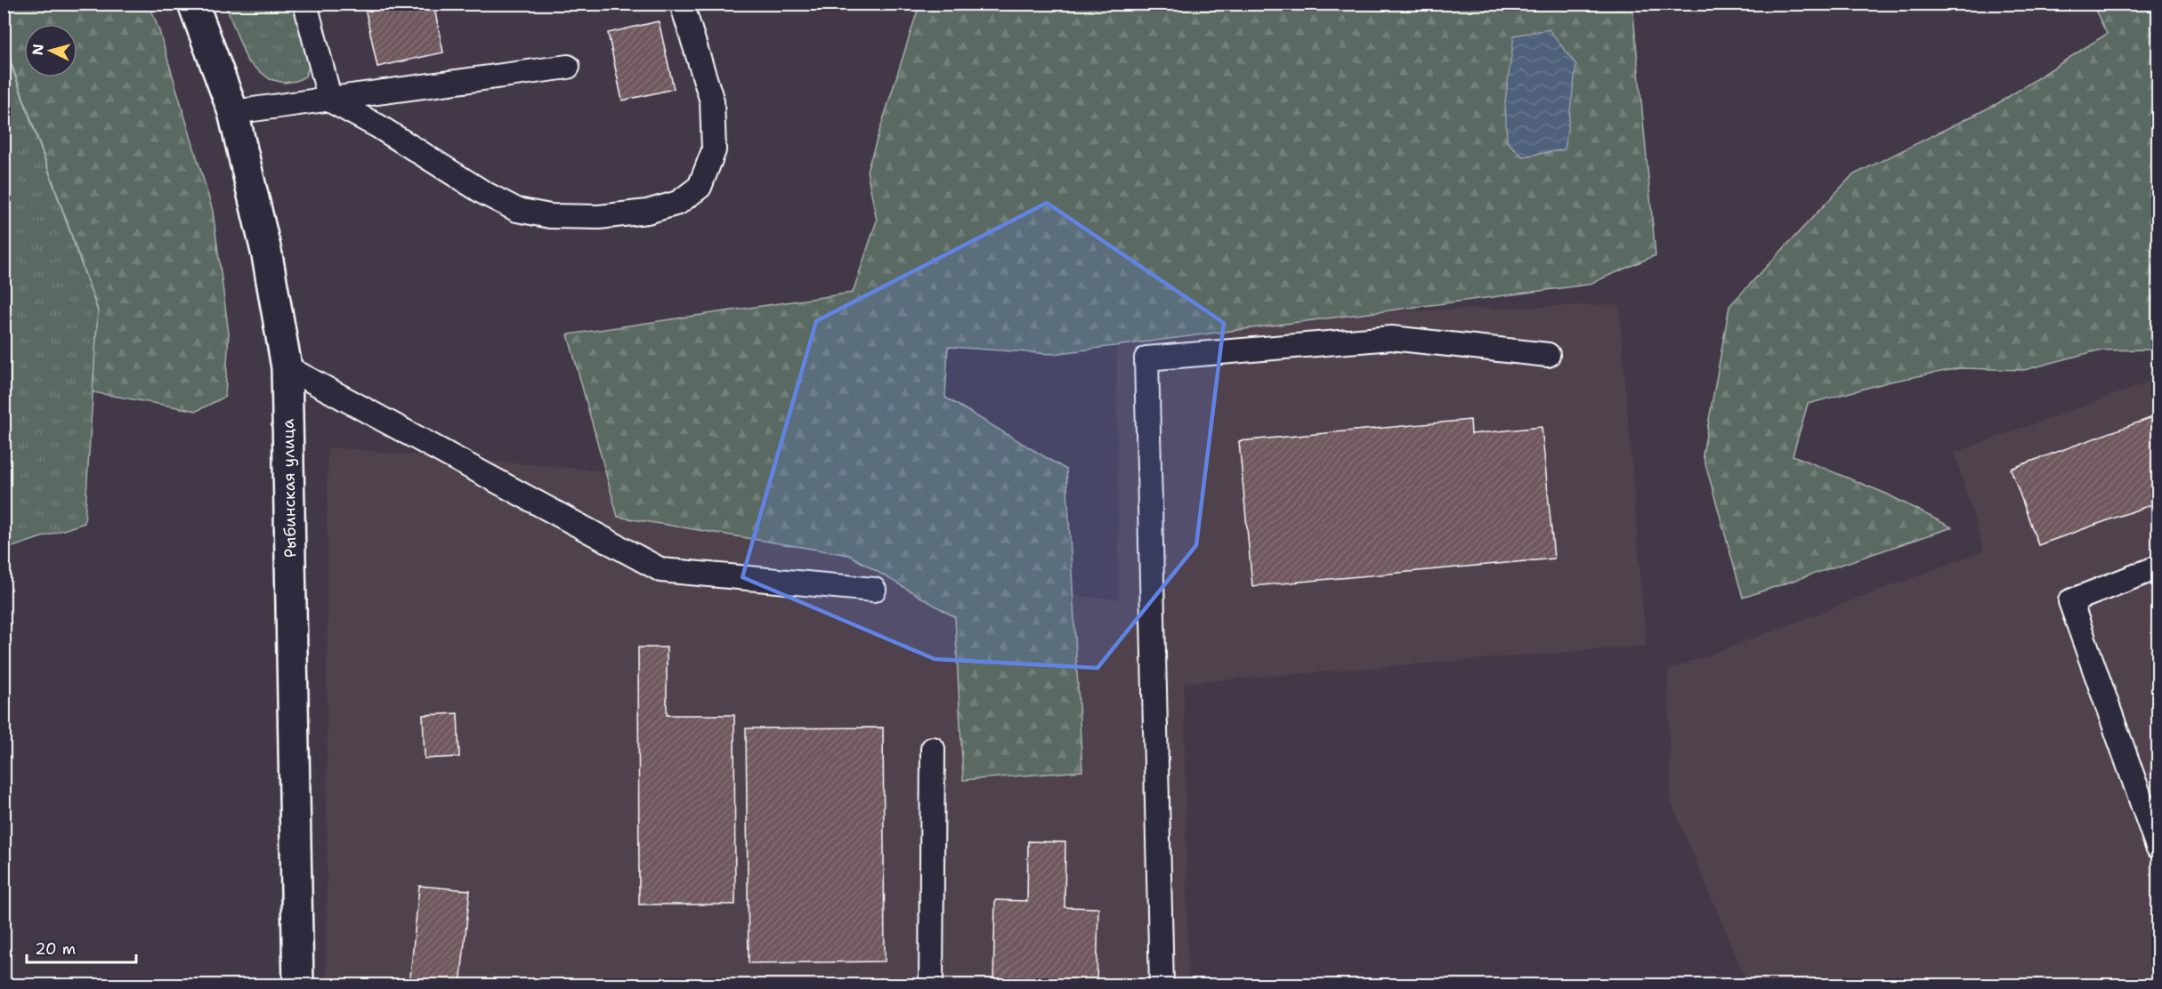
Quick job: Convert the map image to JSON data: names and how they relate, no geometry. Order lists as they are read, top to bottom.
{
  "streets": {
    "main road": ["Рыбинская улица"]
  },
  "scale_bar": "20 m",
  "north": "left"
}
